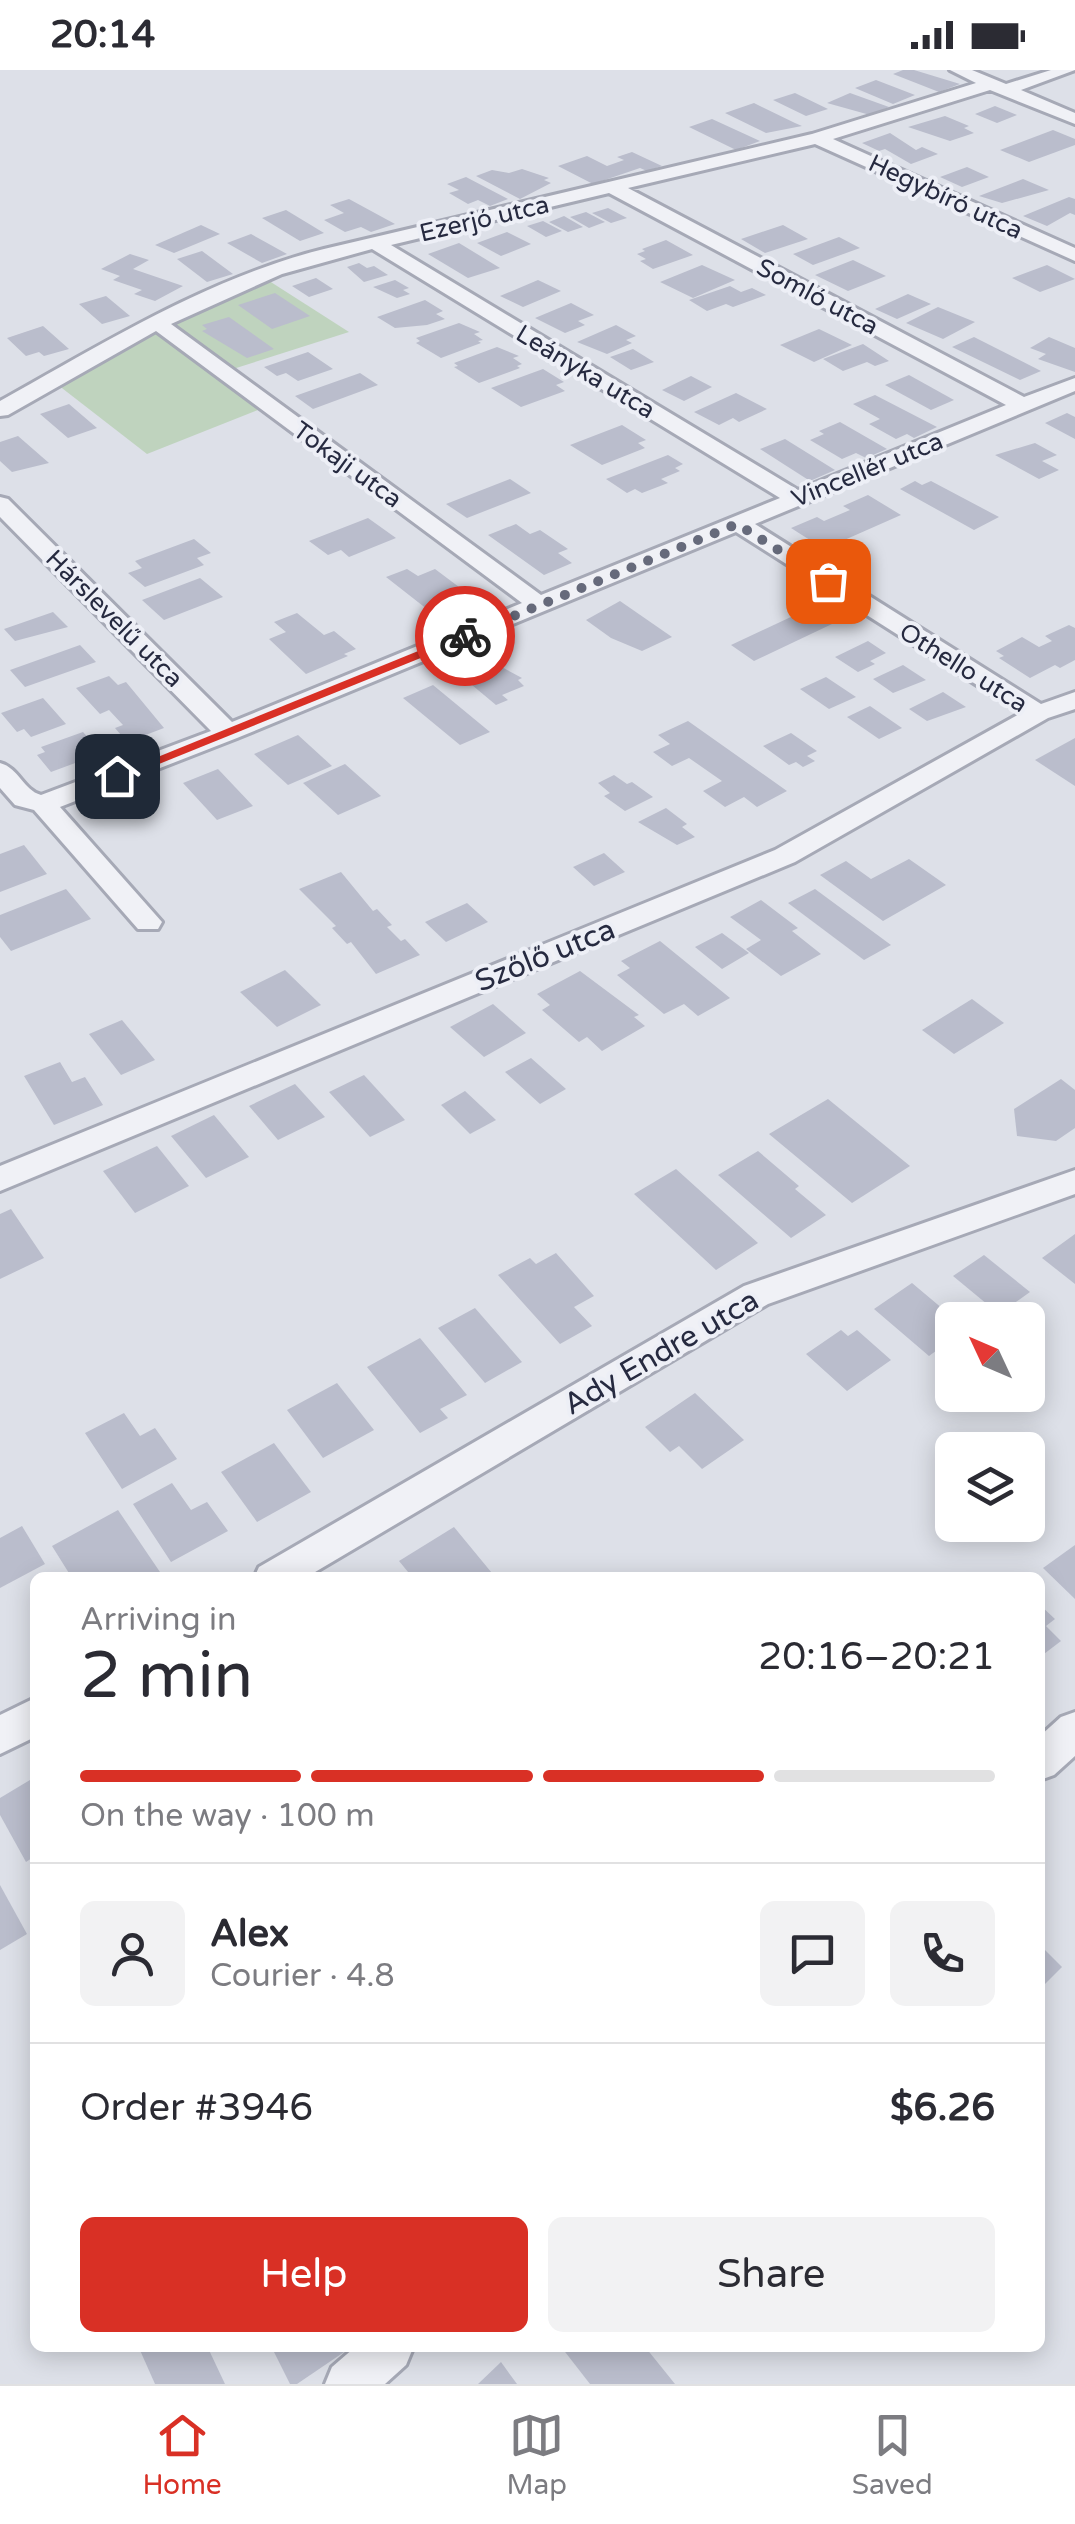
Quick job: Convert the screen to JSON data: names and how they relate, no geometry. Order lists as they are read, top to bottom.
{
  "streets": {
    "street": [
      "Hegybíró utca",
      "Ezerjó utca",
      "Somló utca",
      "Leányka utca",
      "Tokaji utca",
      "Vincellér utca",
      "Hárslevelű utca",
      "Othello utca",
      "Szőlő utca",
      "Ady Endre utca"
    ]
  },
  "crossings": [
    ["Hegybíró utca", "Ezerjó utca"],
    ["Ezerjó utca", "Somló utca"],
    ["Ezerjó utca", "Leányka utca"],
    ["Ezerjó utca", "Tokaji utca"],
    ["Somló utca", "Vincellér utca"],
    ["Leányka utca", "Vincellér utca"],
    ["Tokaji utca", "Vincellér utca"],
    ["Vincellér utca", "Hárslevelű utca"],
    ["Vincellér utca", "Othello utca"],
    ["Othello utca", "Szőlő utca"]
  ],
  "north": "top left",
  "page": {
    "status": "20:14",
    "heading": ["2 min", "Arriving in", "20:16–20:21"],
    "panel": [
      "Alex",
      "Courier · 4.8",
      "Order #3946",
      "$6.26"
    ],
    "bar": "On the way · 100 m",
    "buttons": ["Help", "Share"],
    "tabs": ["Home", "Map", "Saved"]
  }
}
